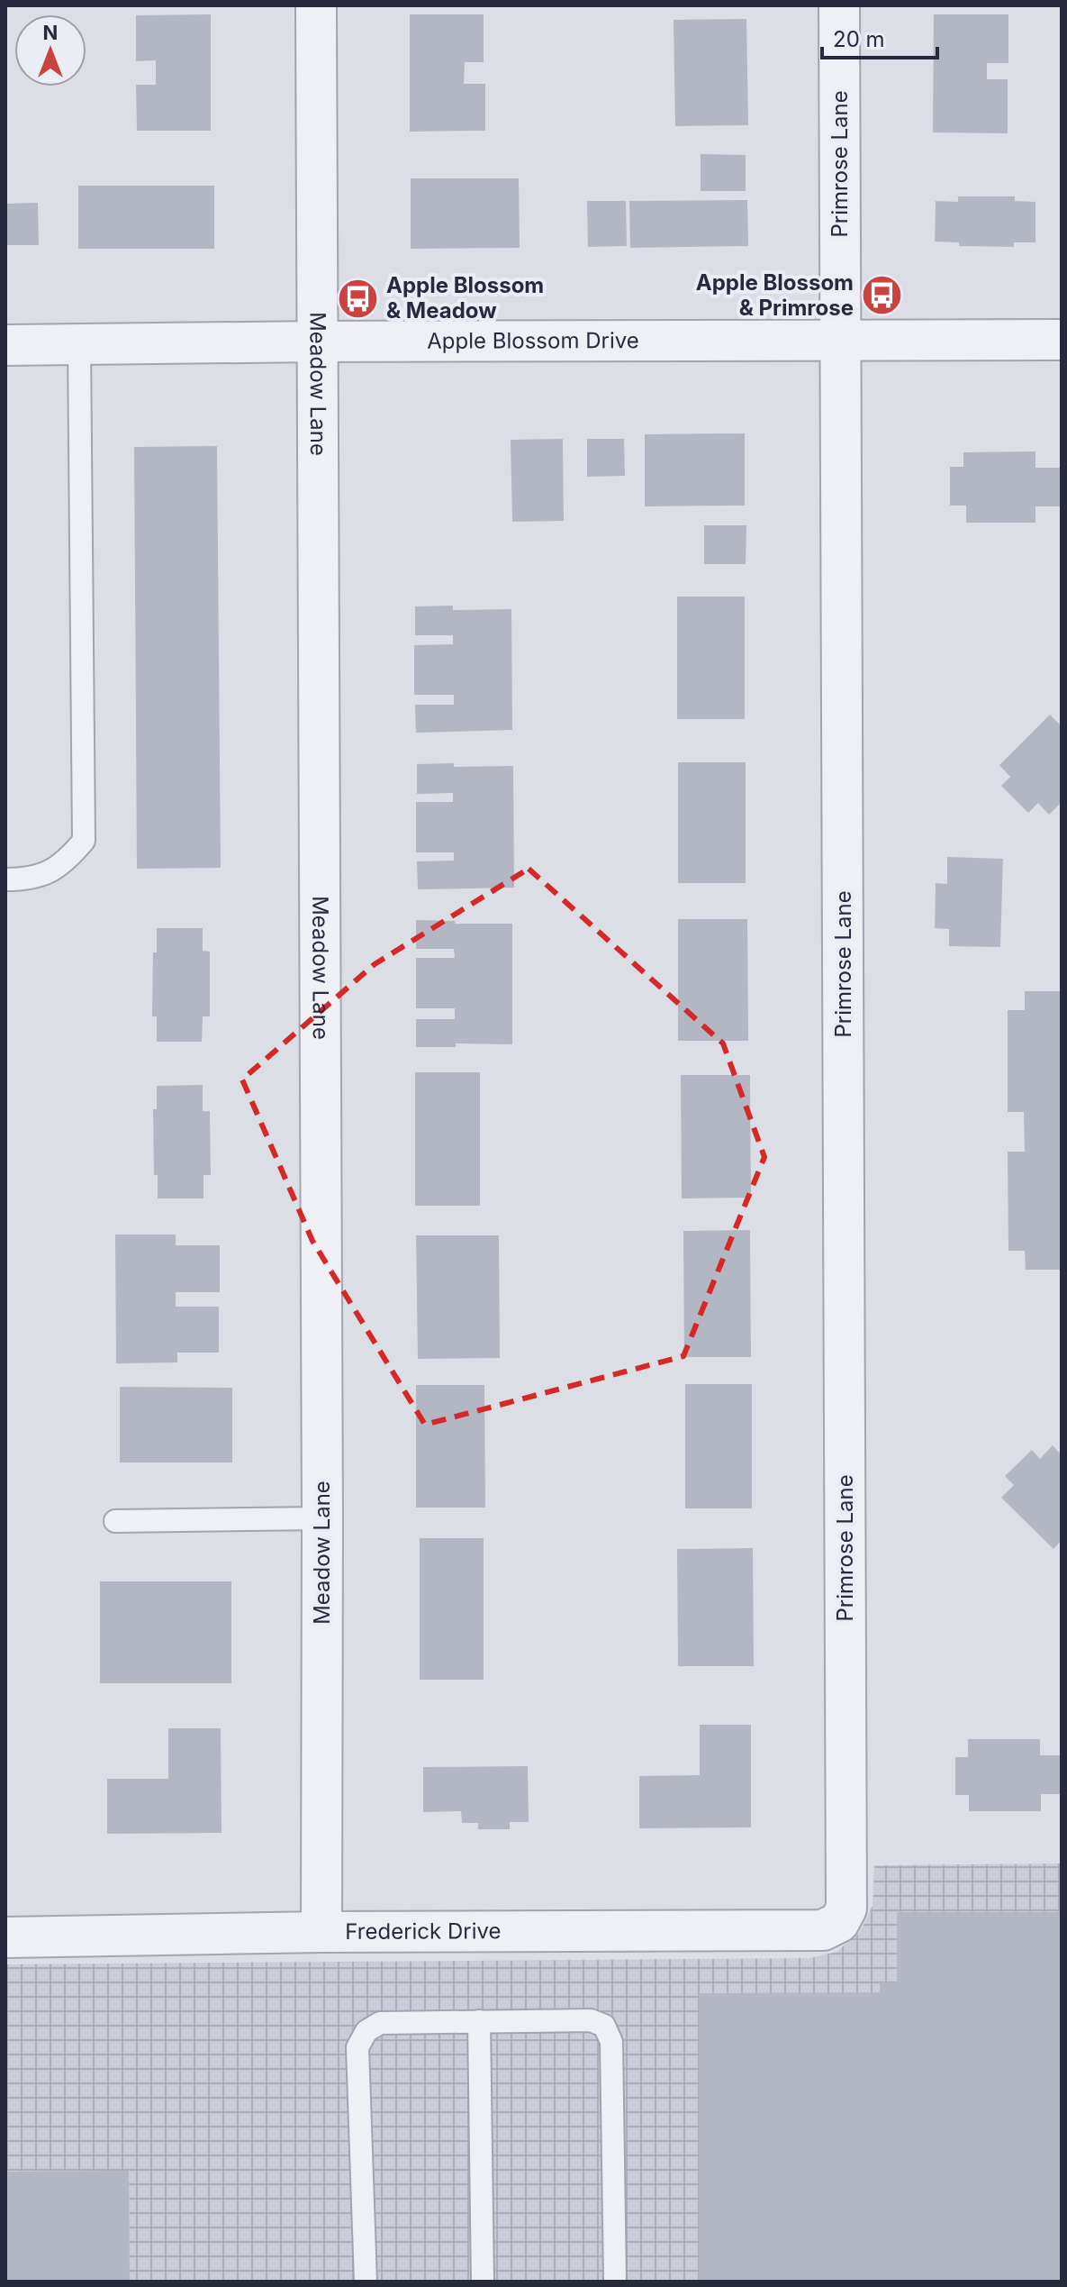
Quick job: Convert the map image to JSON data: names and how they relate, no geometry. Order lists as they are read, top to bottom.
{
  "streets": {
    "street": [
      "Primrose Lane",
      "Apple Blossom Drive",
      "Meadow Lane",
      "Frederick Drive"
    ]
  },
  "crossings": [
    ["Primrose Lane", "Apple Blossom Drive"],
    ["Primrose Lane", "Frederick Drive"],
    ["Apple Blossom Drive", "Meadow Lane"],
    ["Meadow Lane", "Frederick Drive"]
  ],
  "places": {
    "bus stop": ["Apple Blossom & Primrose", "Apple Blossom & Meadow"]
  },
  "scale_bar": "20 m",
  "north": "top"
}
